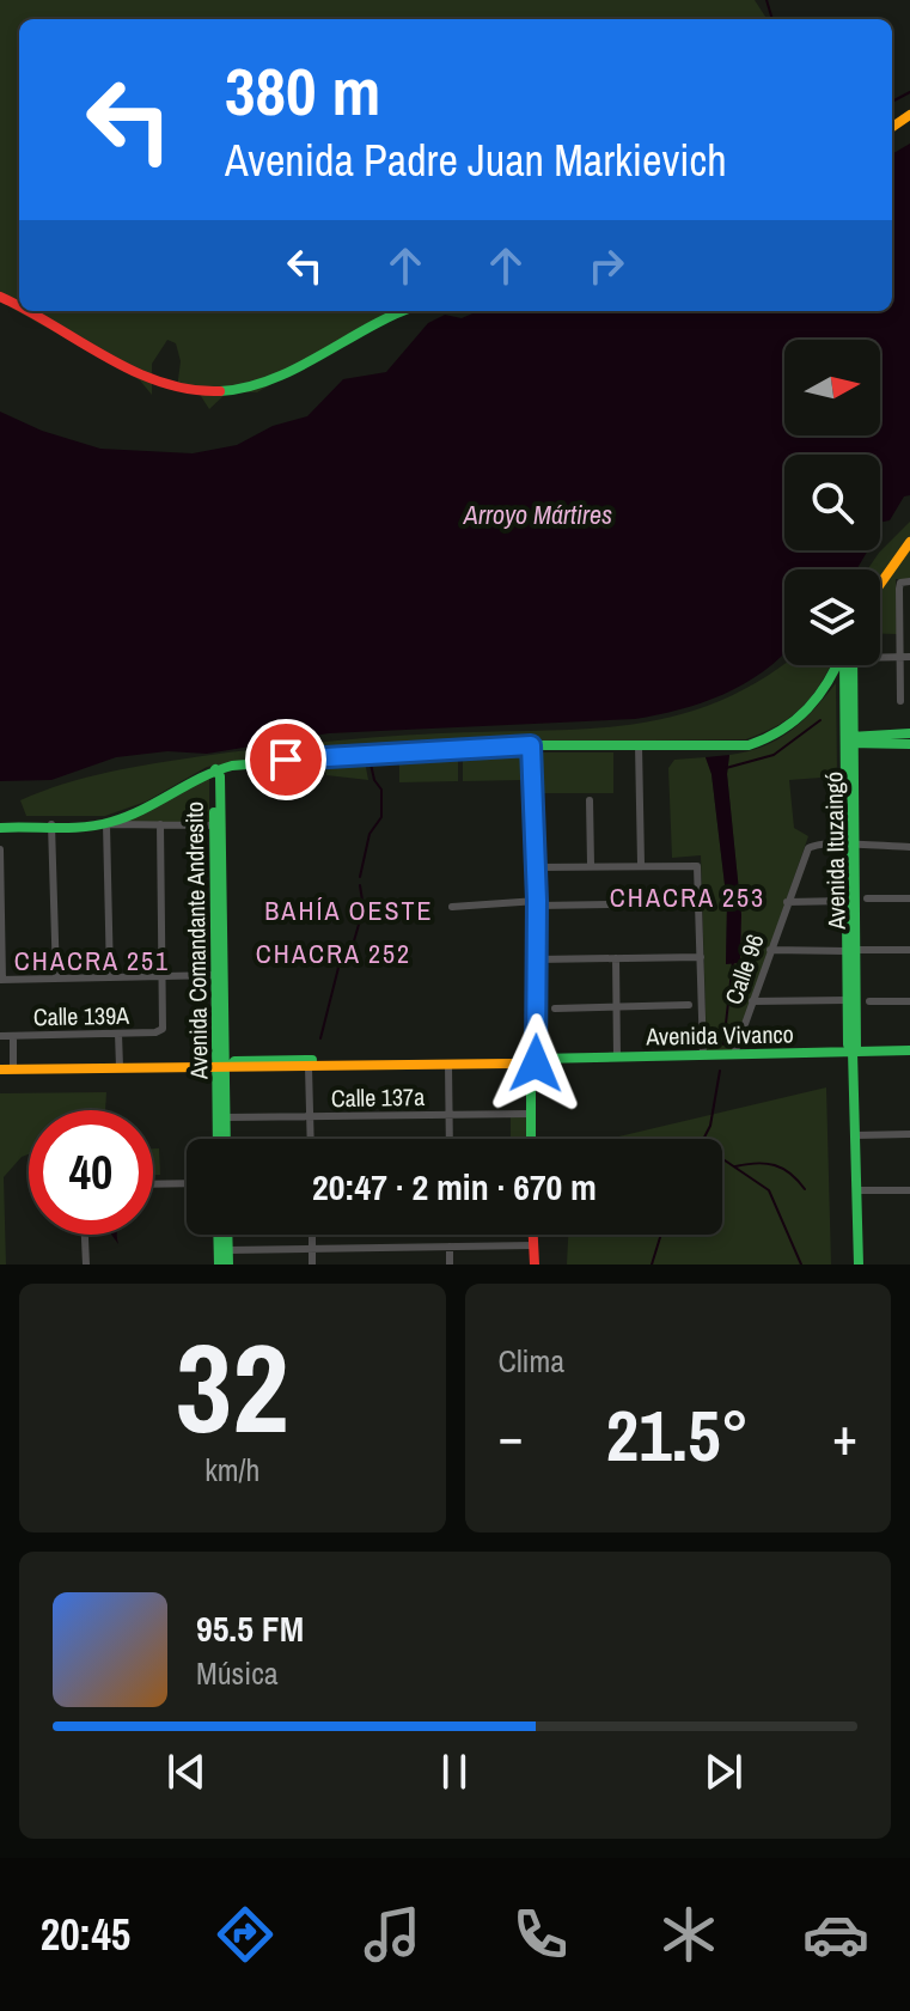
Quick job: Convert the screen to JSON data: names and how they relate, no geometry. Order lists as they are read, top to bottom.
{
  "streets": {
    "main road": ["Avenida Ituzaingó", "Avenida Comandante Andresito", "Avenida Vivanco"],
    "street": ["Calle 96", "Calle 139A", "Calle 137a"]
  },
  "crossings": [
    ["Avenida Ituzaingó", "Calle 96"],
    ["Avenida Ituzaingó", "Avenida Vivanco"],
    ["Avenida Comandante Andresito", "Avenida Vivanco"],
    ["Avenida Comandante Andresito", "Calle 137a"],
    ["Calle 96", "Avenida Vivanco"]
  ],
  "districts": [
    "CHACRA 253",
    "BAHÍA OESTE",
    "CHACRA 252",
    "CHACRA 251"
  ],
  "water": ["Arroyo Mártires"],
  "north": "right",
  "page": {
    "turn": ["380 m", "Avenida Padre Juan Markievich"],
    "limit": "40",
    "trip": "20:47 · 2 min · 670 m",
    "tile": [
      ["32", "km/h"],
      "Clima"
    ],
    "heat": ["−", "21.5°", "+"],
    "song": ["95.5 FM", "Música"],
    "tabs": "20:45"
  }
}
